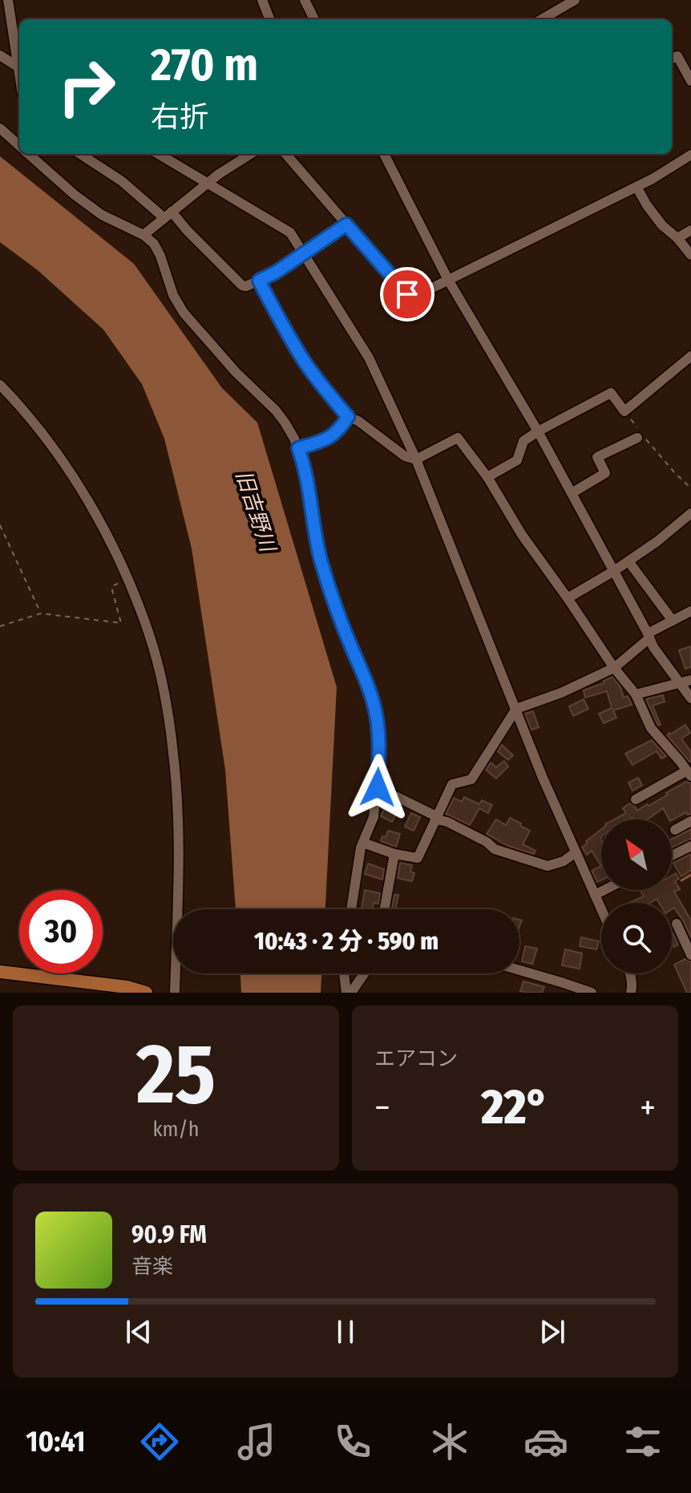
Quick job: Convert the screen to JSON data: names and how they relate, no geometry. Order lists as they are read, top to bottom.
{
  "water": ["旧吉野川"],
  "north": "top left",
  "page": {
    "turn": ["270 m", "右折"],
    "limit": "30",
    "trip": "10:43 · 2 分 · 590 m",
    "tile": [
      ["25", "km/h"],
      "エアコン"
    ],
    "heat": ["−", "22°", "+"],
    "song": ["90.9 FM", "音楽"],
    "tabs": "10:41"
  }
}
